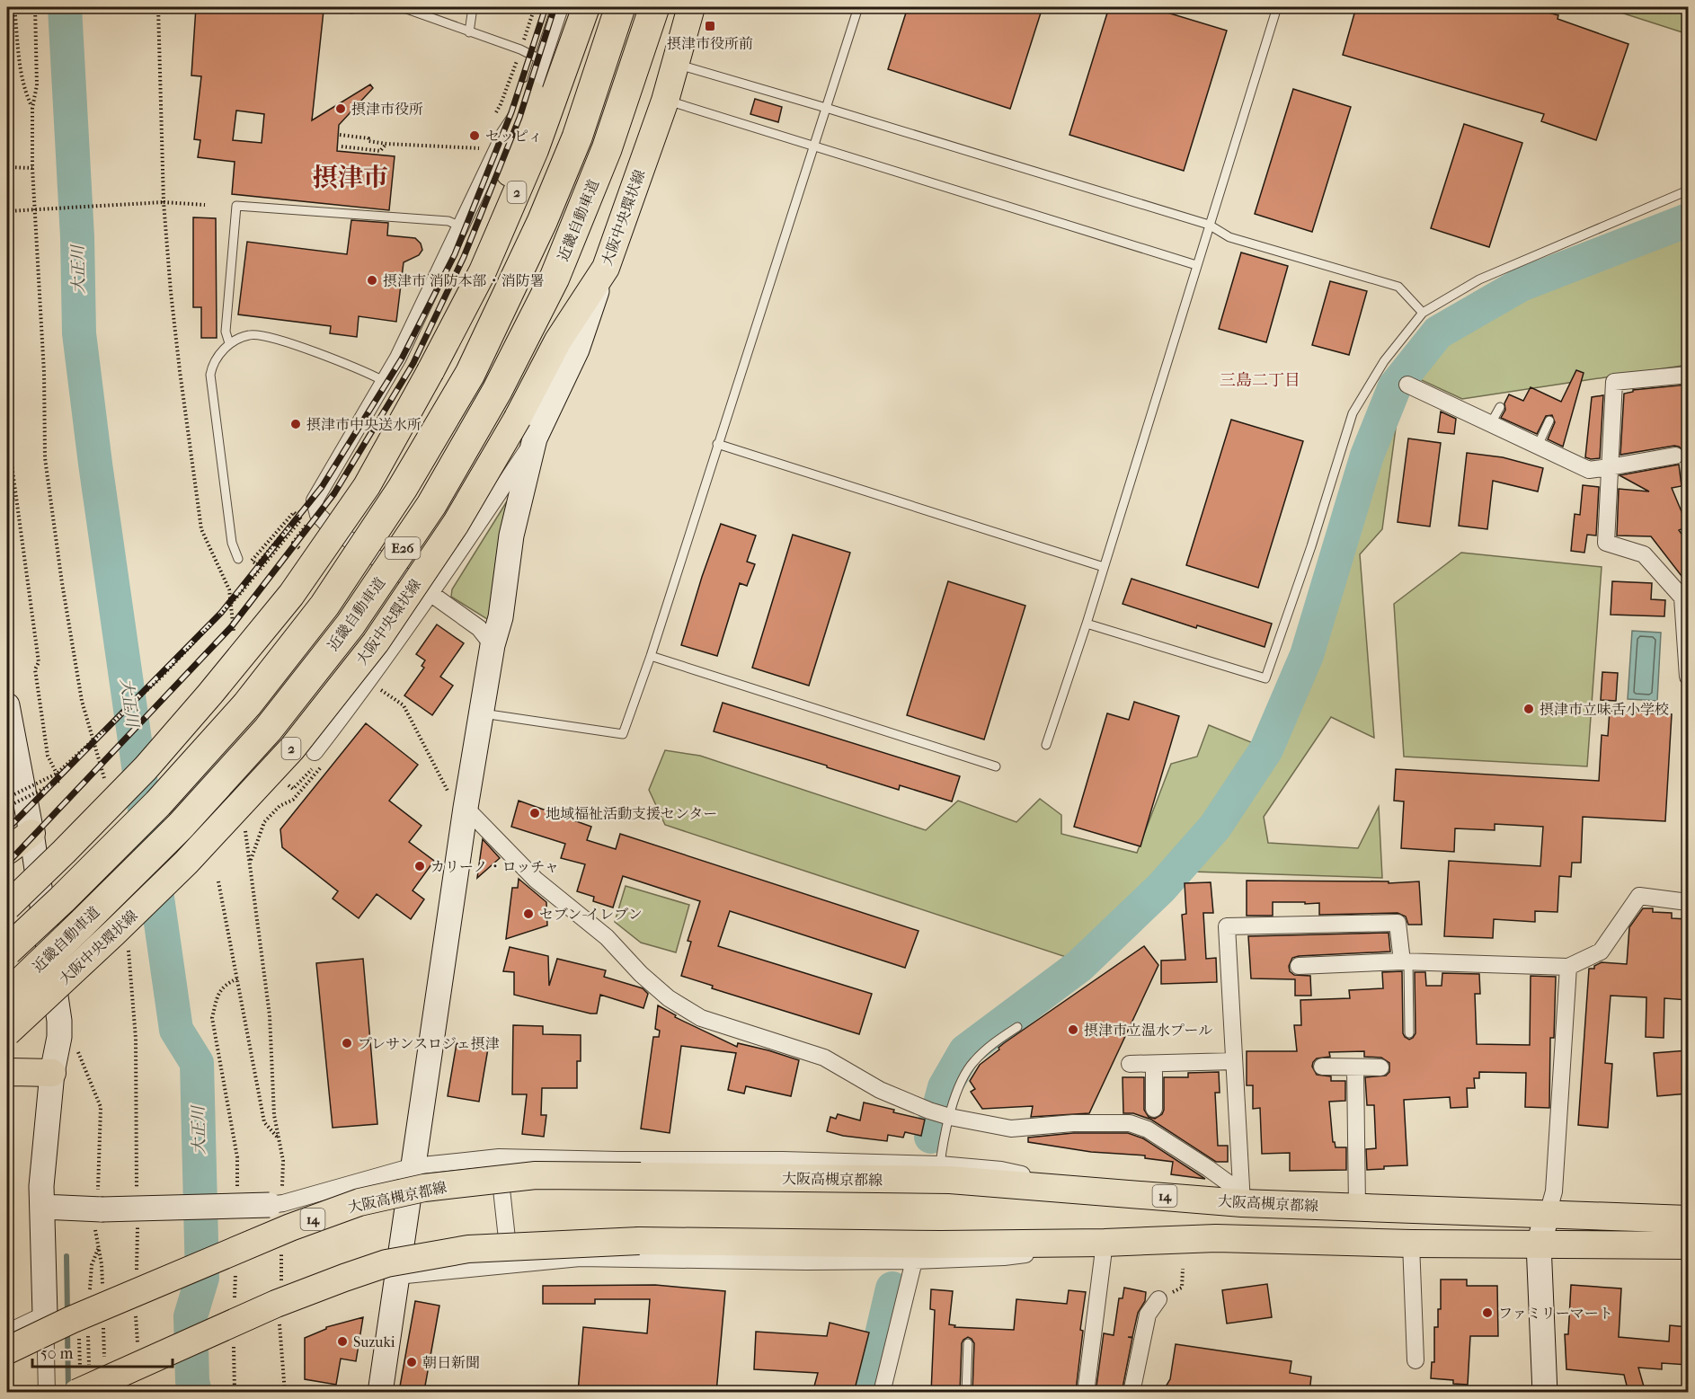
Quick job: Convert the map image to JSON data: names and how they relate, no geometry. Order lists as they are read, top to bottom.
{
  "streets": {
    "highway": ["近畿自動車道", "E26"],
    "main road": [
      "2",
      "大阪中央環状線",
      "大阪高槻京都線",
      "14"
    ]
  },
  "districts": ["摂津市", "三島二丁目"],
  "water": ["大正川"],
  "places": {
    "transit": ["摂津市役所前"],
    "other": [
      "摂津市役所",
      "セッピィ",
      "摂津市 消防本部・消防署",
      "摂津市中央送水所",
      "摂津市立味舌小学校",
      "地域福祉活動支援センター",
      "カリーノ・ロッチャ",
      "セブン-イレブン",
      "摂津市立温水プール",
      "プレサンスロジェ摂津",
      "ファミリーマート",
      "Suzuki",
      "朝日新聞"
    ]
  },
  "scale_bar": "50 m"
}
